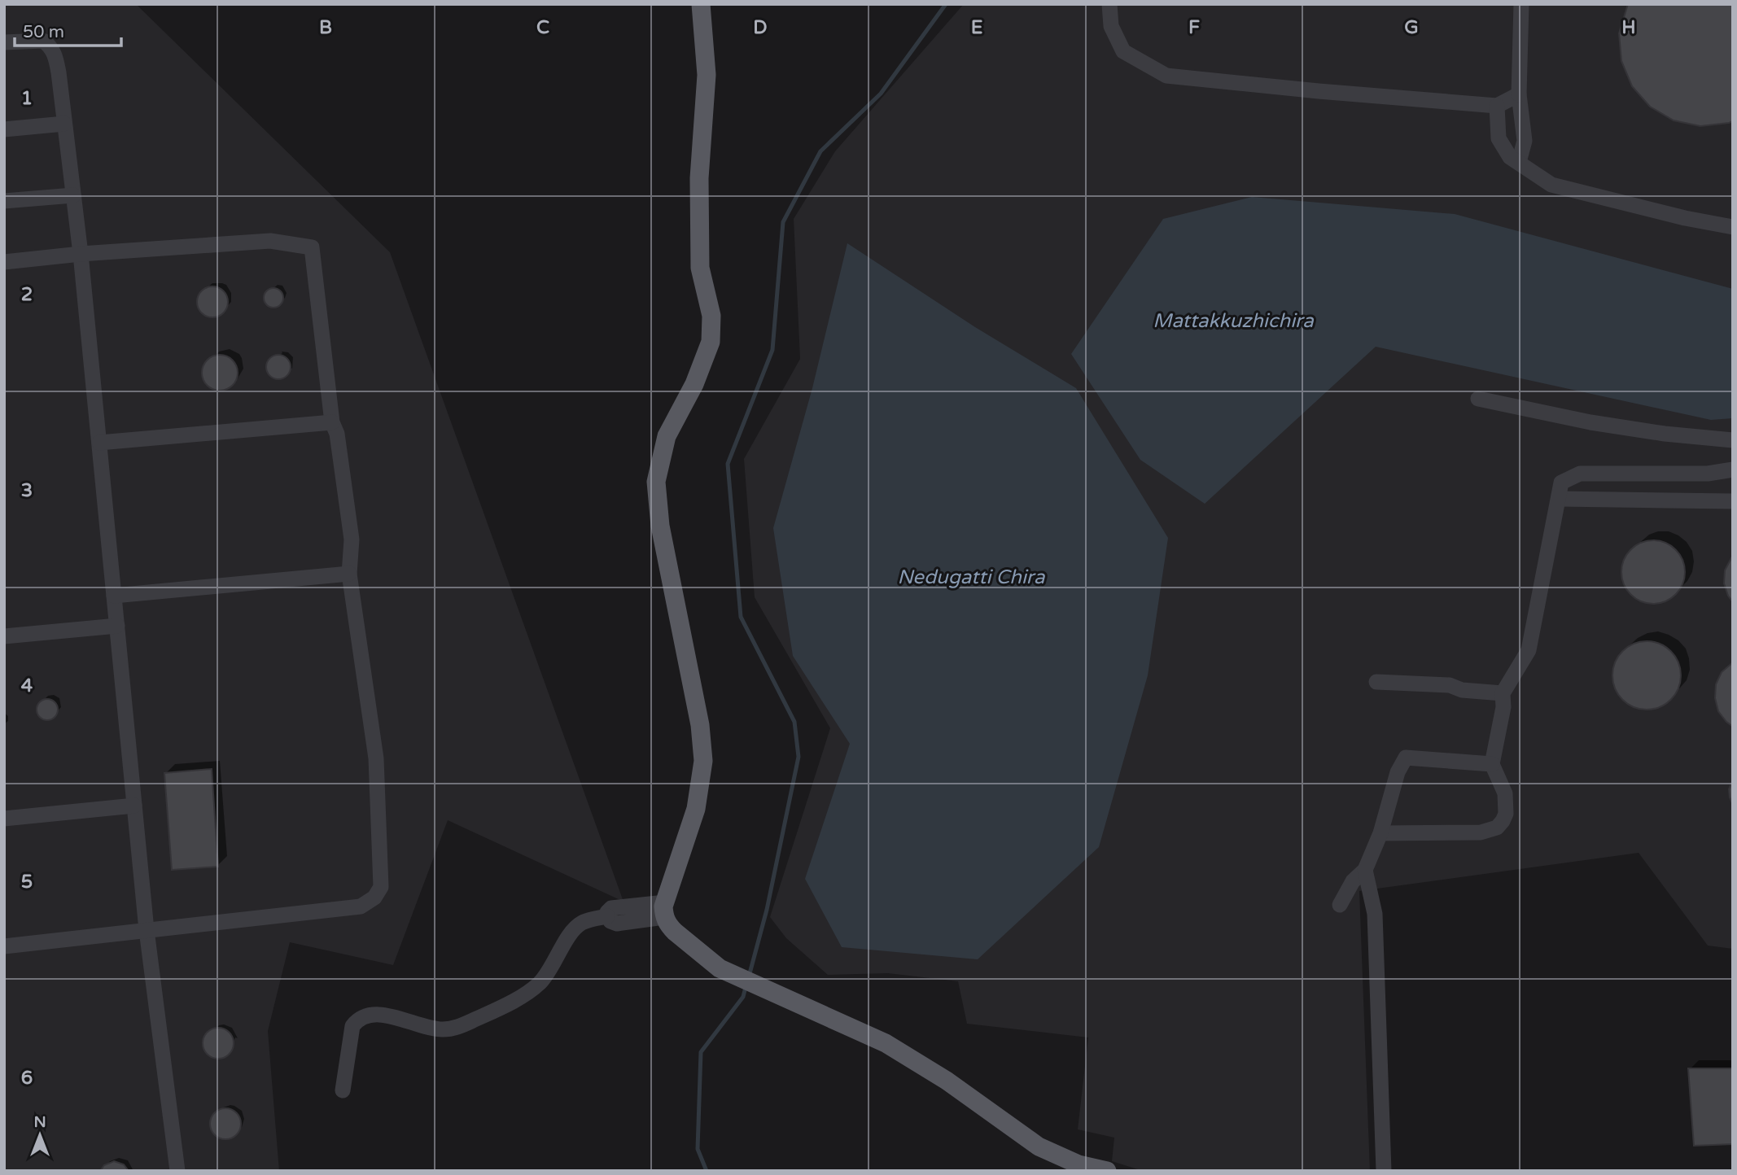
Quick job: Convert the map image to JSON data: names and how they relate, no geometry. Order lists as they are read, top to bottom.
{
  "water": ["Mattakkuzhichira", "Nedugatti Chira"],
  "scale_bar": "50 m",
  "north": "top",
  "grid": {
    "columns": [
      "B",
      "C",
      "D",
      "E",
      "F",
      "G",
      "H"
    ],
    "rows": [
      "1",
      "2",
      "3",
      "4",
      "5",
      "6"
    ]
  }
}
